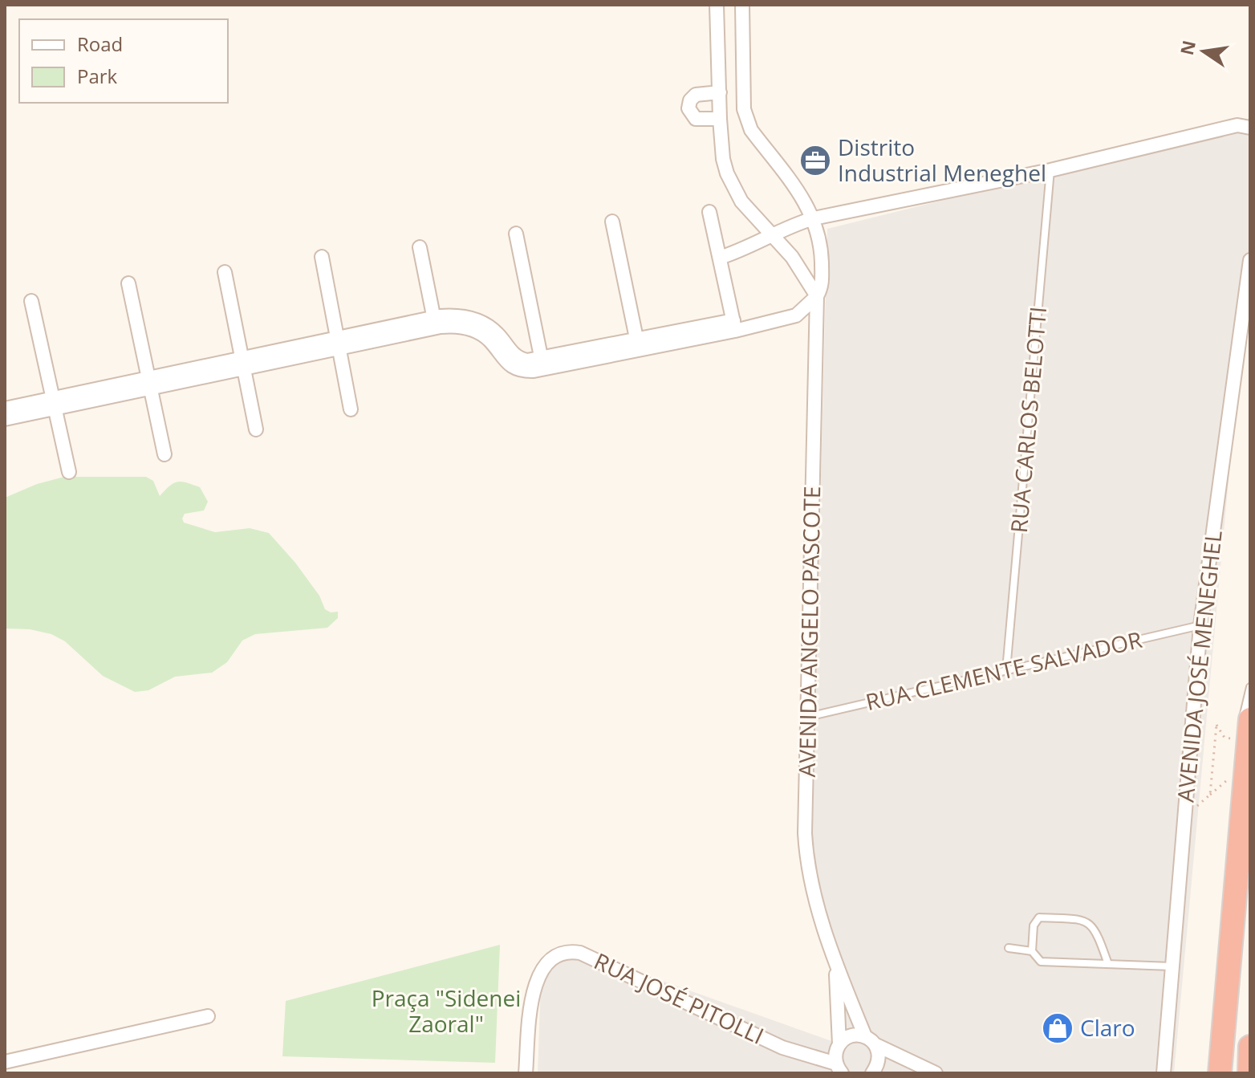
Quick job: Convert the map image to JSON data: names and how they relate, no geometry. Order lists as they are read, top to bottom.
{
  "streets": {
    "street": ["AVENIDA ANGELO PASCOTE", "AVENIDA JOSÉ MENEGHEL", "RUA JOSÉ PITOLLI"],
    "lane": ["RUA CARLOS BELOTTI", "RUA CLEMENTE SALVADOR"]
  },
  "crossings": [
    ["RUA CARLOS BELOTTI", "RUA CLEMENTE SALVADOR"],
    ["AVENIDA ANGELO PASCOTE", "RUA CLEMENTE SALVADOR"],
    ["AVENIDA ANGELO PASCOTE", "RUA JOSÉ PITOLLI"],
    ["AVENIDA JOSÉ MENEGHEL", "RUA CLEMENTE SALVADOR"]
  ],
  "parks": ["Praça \"Sidenei Zaoral\""],
  "places": {
    "office": ["Distrito Industrial Meneghel"],
    "shop": ["Claro"]
  },
  "legend": ["Road", "Park"],
  "north": "left"
}
